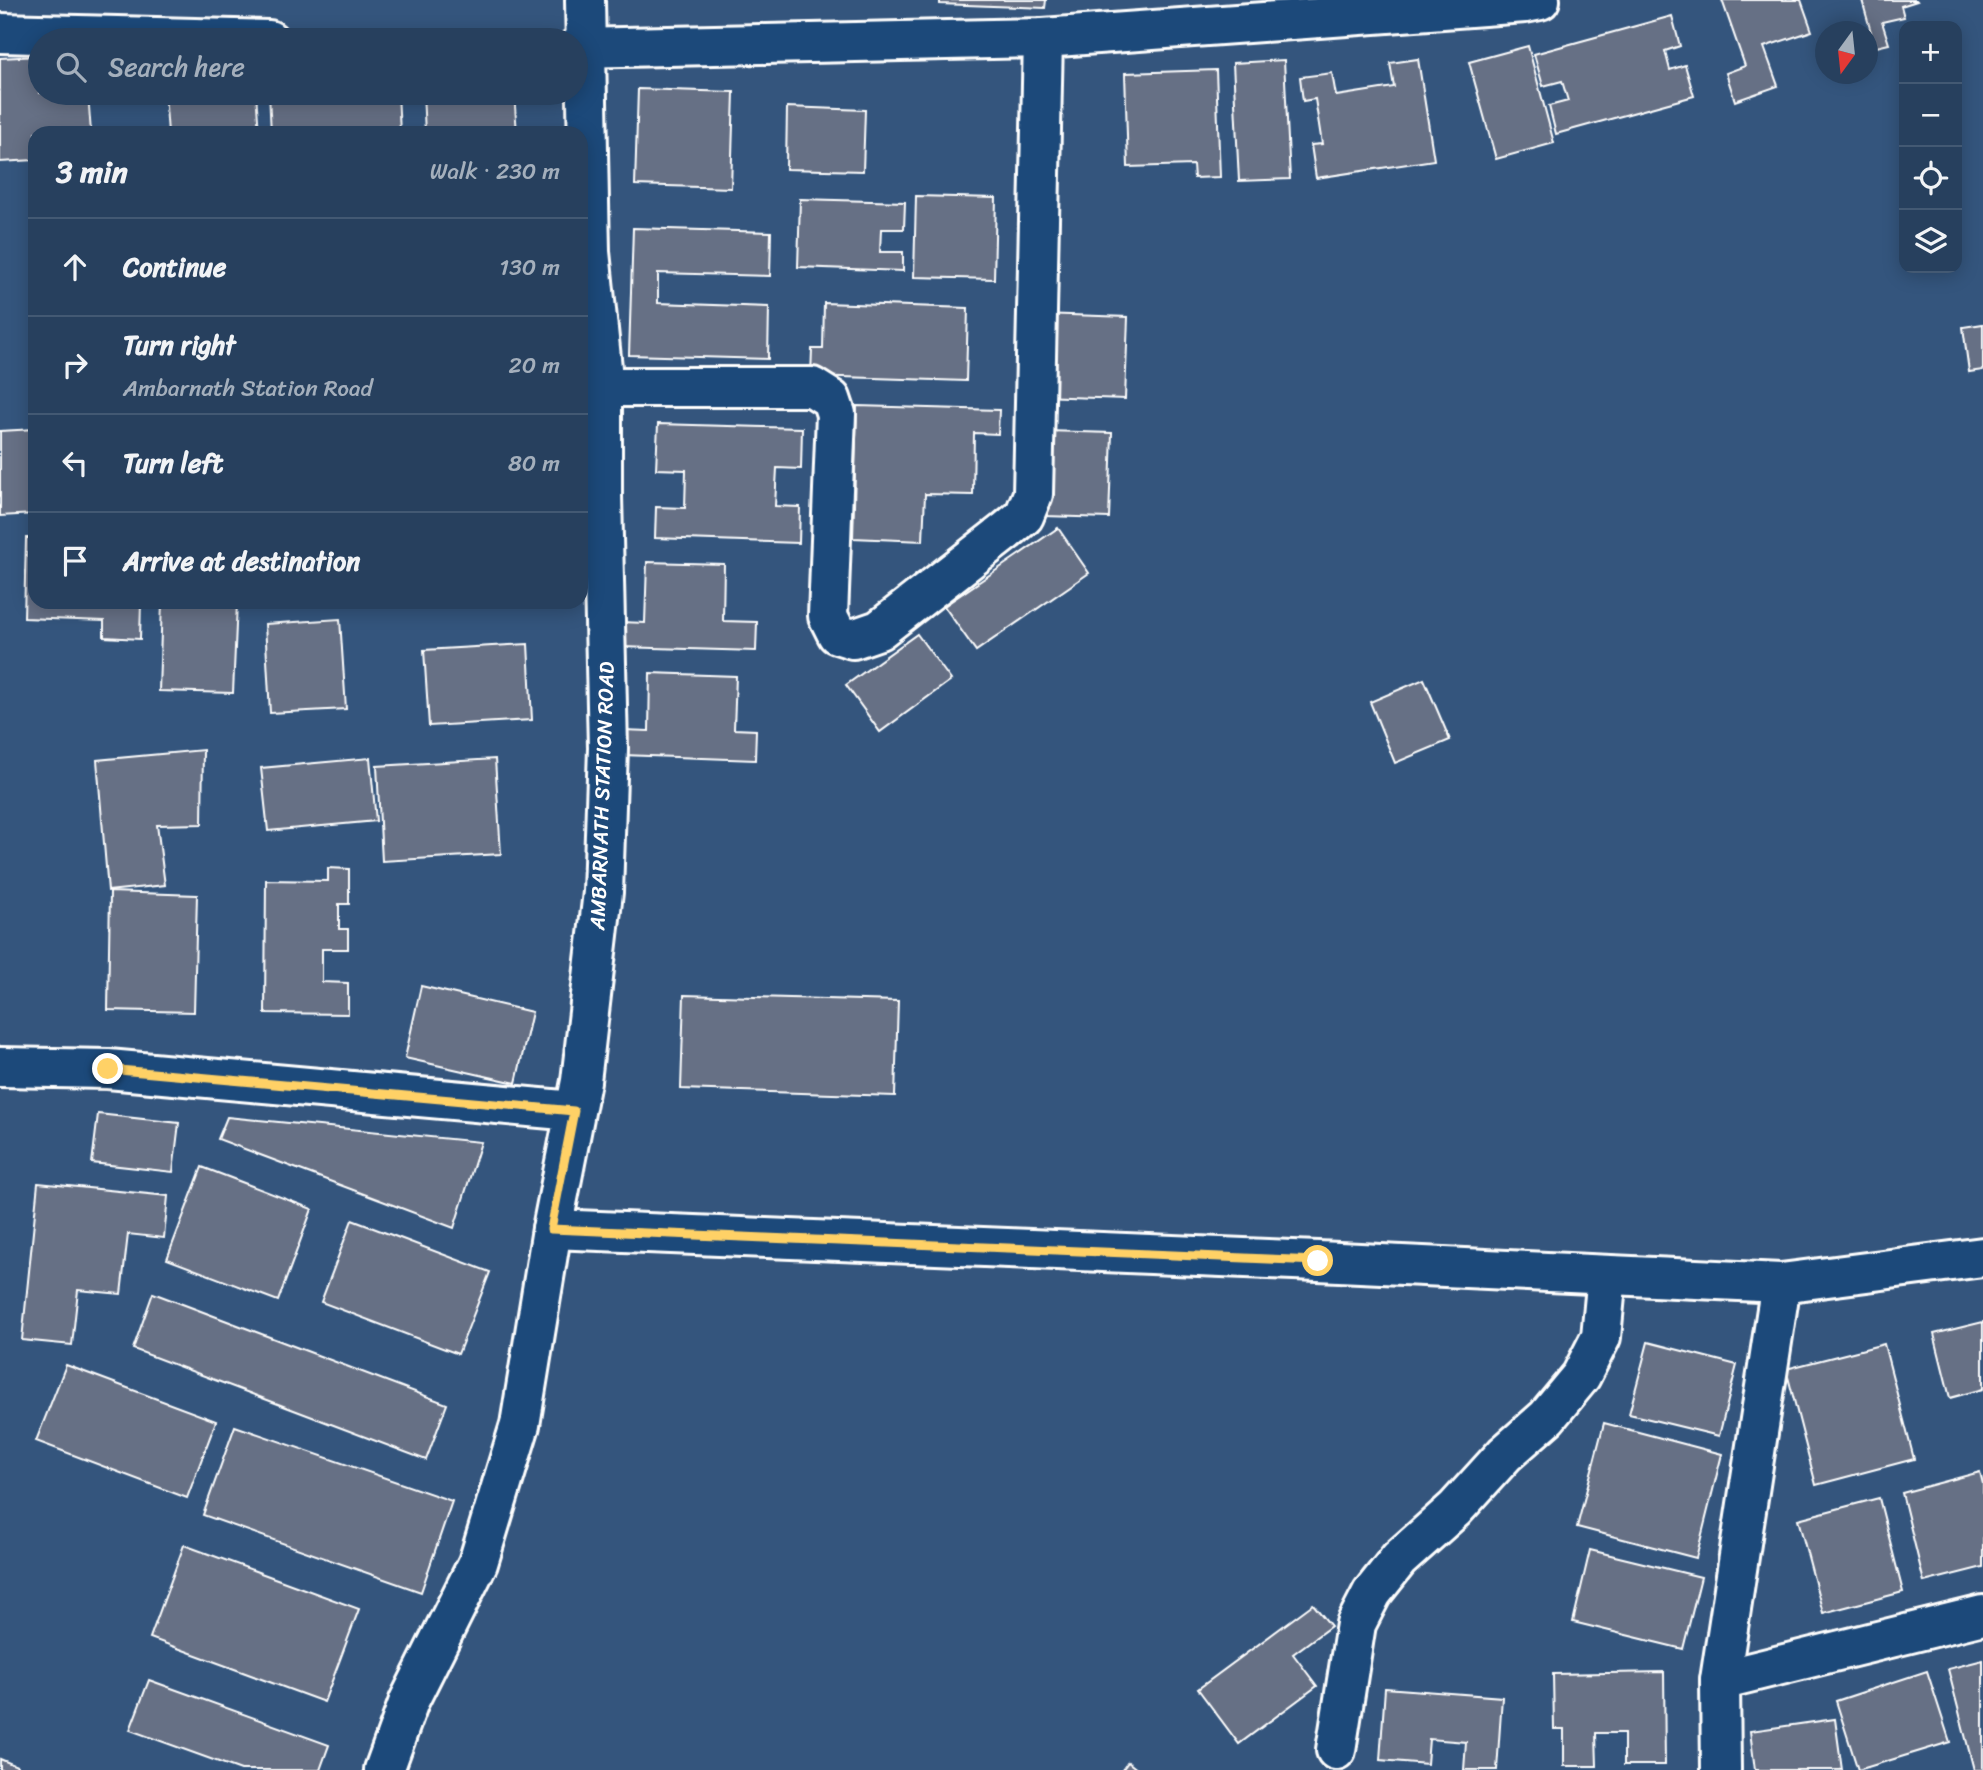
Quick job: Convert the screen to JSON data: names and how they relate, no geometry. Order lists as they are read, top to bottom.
{
  "streets": {
    "street": ["AMBARNATH STATION ROAD"]
  },
  "north": "bottom",
  "page": {
    "map_buttons": ["+", "−"],
    "search": "Search here",
    "heading": ["3 min", "Walk · 230 m"],
    "list": [
      ["Continue", "130 m"],
      ["Turn right", "Ambarnath Station Road", "20 m"],
      ["Turn left", "80 m"],
      "Arrive at destination"
    ]
  }
}
